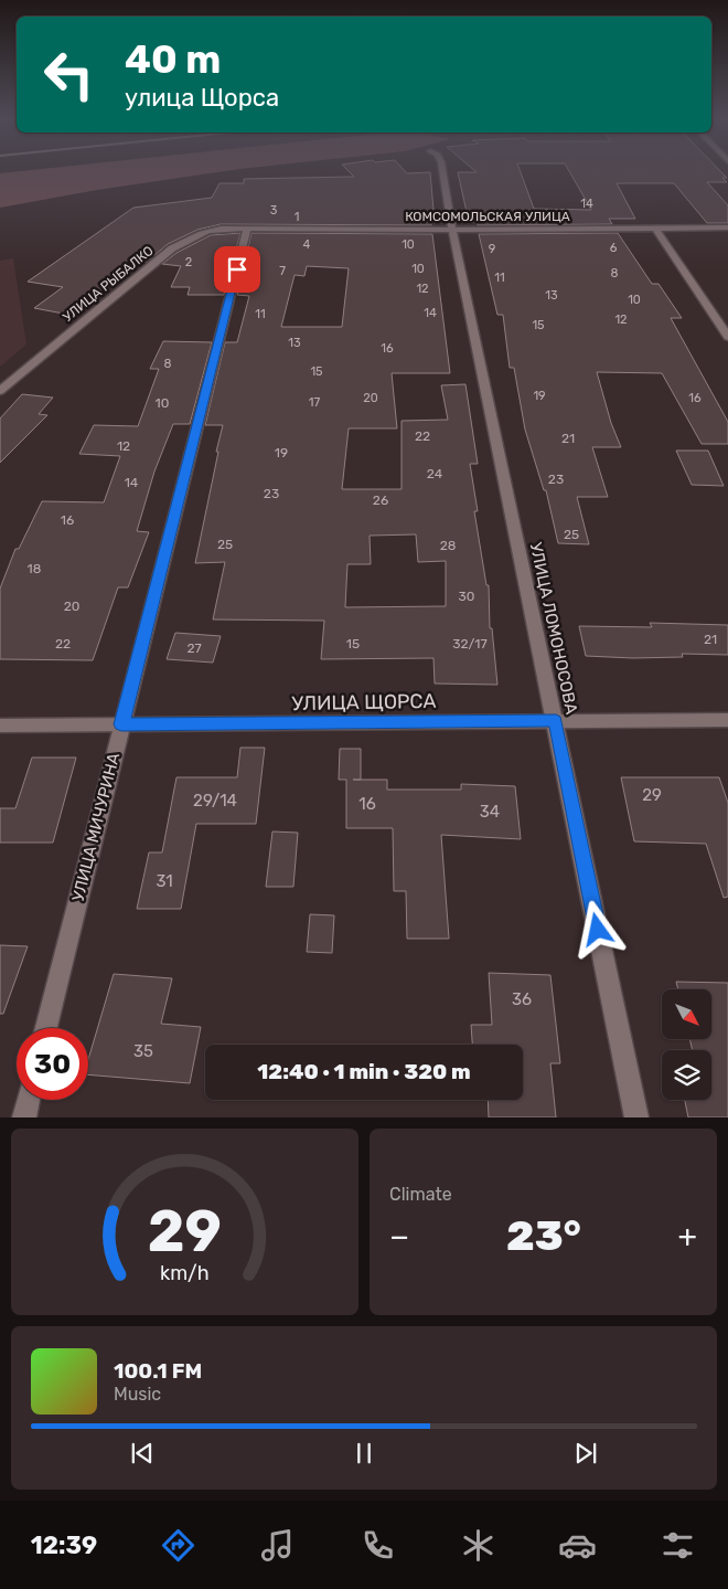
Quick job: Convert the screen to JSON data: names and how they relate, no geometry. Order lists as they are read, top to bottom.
{
  "streets": {
    "street": [
      "КОМСОМОЛЬСКАЯ УЛИЦА",
      "УЛИЦА РЫБАЛКО",
      "УЛИЦА ЛОМОНОСОВА",
      "УЛИЦА ЩОРСА",
      "УЛИЦА МИЧУРИНА"
    ]
  },
  "crossings": [
    ["КОМСОМОЛЬСКАЯ УЛИЦА", "УЛИЦА РЫБАЛКО"],
    ["КОМСОМОЛЬСКАЯ УЛИЦА", "УЛИЦА ЛОМОНОСОВА"],
    ["КОМСОМОЛЬСКАЯ УЛИЦА", "УЛИЦА МИЧУРИНА"],
    ["УЛИЦА РЫБАЛКО", "УЛИЦА МИЧУРИНА"],
    ["УЛИЦА ЛОМОНОСОВА", "УЛИЦА ЩОРСА"],
    ["УЛИЦА ЩОРСА", "УЛИЦА МИЧУРИНА"]
  ],
  "house_numbers": [
    "14",
    "3",
    "1",
    "4",
    "10",
    "6",
    "9",
    "2",
    "10",
    "7",
    "8",
    "11",
    "12",
    "13",
    "10",
    "14",
    "11",
    "12",
    "15",
    "13",
    "16",
    "8",
    "15",
    "19",
    "20",
    "16",
    "17",
    "10",
    "22",
    "21",
    "12",
    "19",
    "24",
    "23",
    "14",
    "23",
    "26",
    "16",
    "25",
    "25",
    "28",
    "18",
    "30",
    "20",
    "21",
    "22",
    "15",
    "32/17",
    "27",
    "29",
    "29/14",
    "16",
    "34",
    "31",
    "36",
    "35"
  ],
  "north": "bottom right",
  "page": {
    "turn": ["40 m", "улица Щорса"],
    "limit": "30",
    "trip": "12:40 · 1 min · 320 m",
    "tile": "Climate",
    "heat": ["−", "23°", "+"],
    "song": ["100.1 FM", "Music"],
    "tabs": "12:39",
    "gauge": ["29", "km/h"]
  }
}
